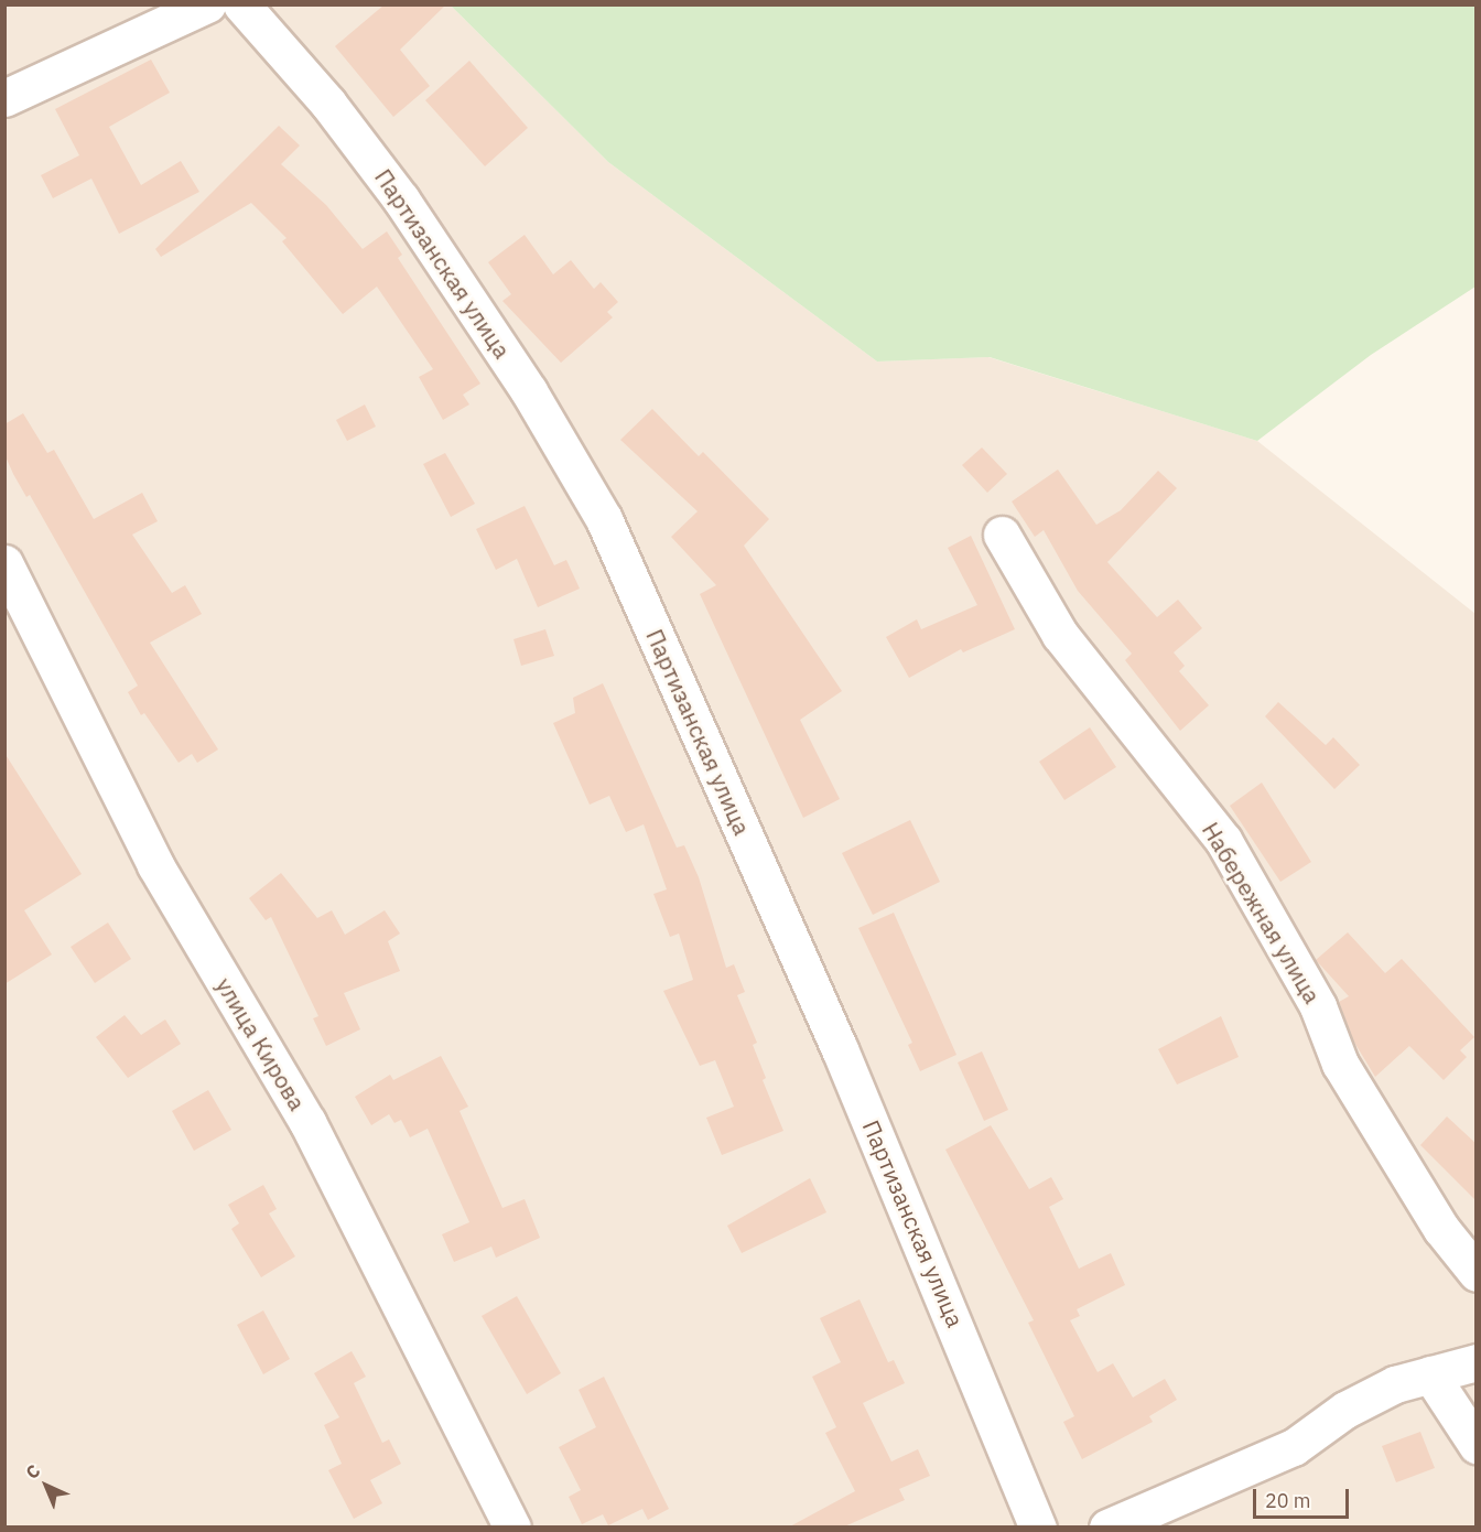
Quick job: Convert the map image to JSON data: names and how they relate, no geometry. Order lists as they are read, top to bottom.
{
  "streets": {
    "street": ["Партизанская улица", "Набережная улица", "улица Кирова"]
  },
  "scale_bar": "20 m",
  "north": "top left"
}
